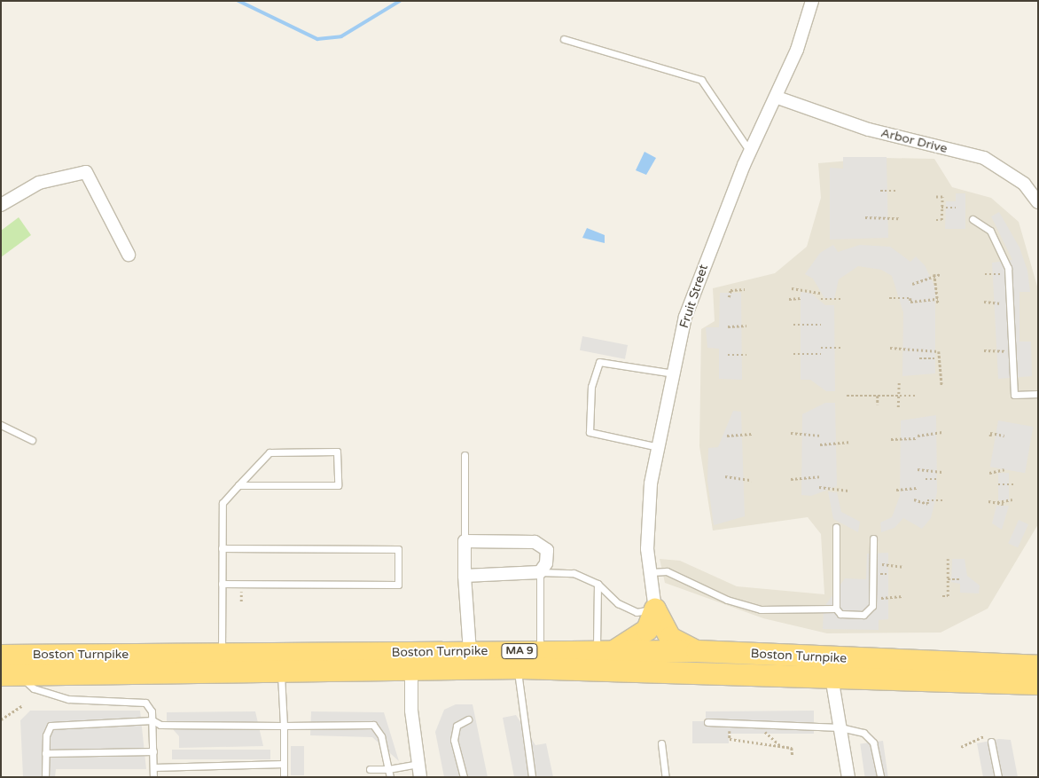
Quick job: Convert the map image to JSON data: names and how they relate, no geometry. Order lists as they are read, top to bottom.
{
  "streets": {
    "highway": ["MA 9", "Boston Turnpike"],
    "street": ["Arbor Drive", "Fruit Street"]
  },
  "crossings": [
    ["Arbor Drive", "Fruit Street"]
  ]
}
